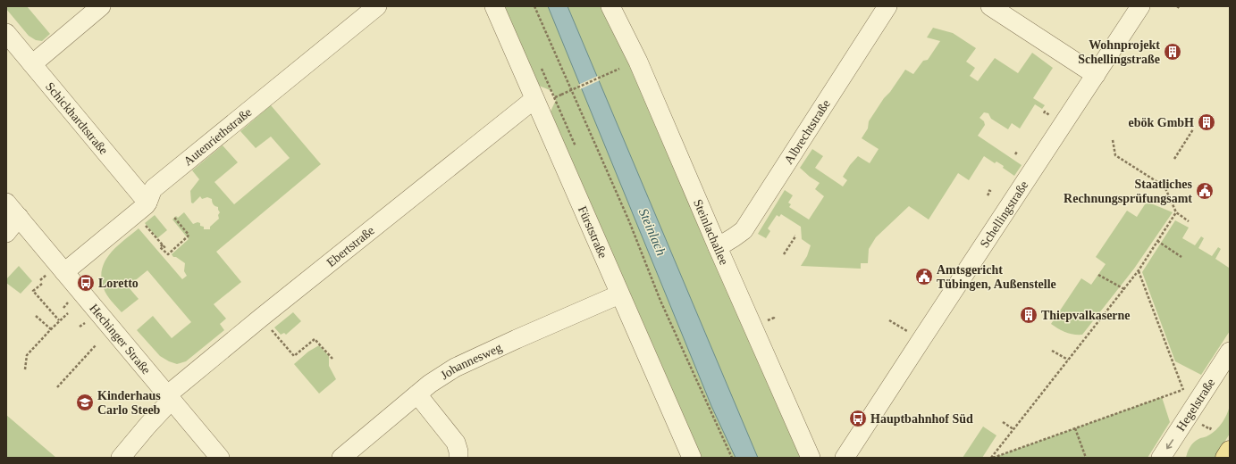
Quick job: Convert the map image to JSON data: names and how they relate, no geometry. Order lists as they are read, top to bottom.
{
  "streets": {
    "street": [
      "Schickhardtstraße",
      "Albrechtstraße",
      "Autenriethstraße",
      "Schellingstraße",
      "Fürststraße",
      "Steinlachallee",
      "Ebertstraße",
      "Hechinger Straße",
      "Johannesweg",
      "Hegelstraße"
    ]
  },
  "crossings": [
    ["Schickhardtstraße", "Autenriethstraße"],
    ["Albrechtstraße", "Steinlachallee"],
    ["Autenriethstraße", "Hechinger Straße"],
    ["Fürststraße", "Ebertstraße"],
    ["Fürststraße", "Johannesweg"],
    ["Ebertstraße", "Hechinger Straße"]
  ],
  "one_way": ["Hegelstraße"],
  "water": ["Steinlach"],
  "places": {
    "building": ["Wohnprojekt Schellingstraße", "ebök GmbH", "Thiepvalkaserne"],
    "public building": ["Staatliches Rechnungsprüfungsamt", "Amtsgericht Tübingen, Außenstelle"],
    "bus stop": ["Loretto", "Hauptbahnhof Süd"],
    "school or university": ["Kinderhaus Carlo Steeb"]
  }
}
